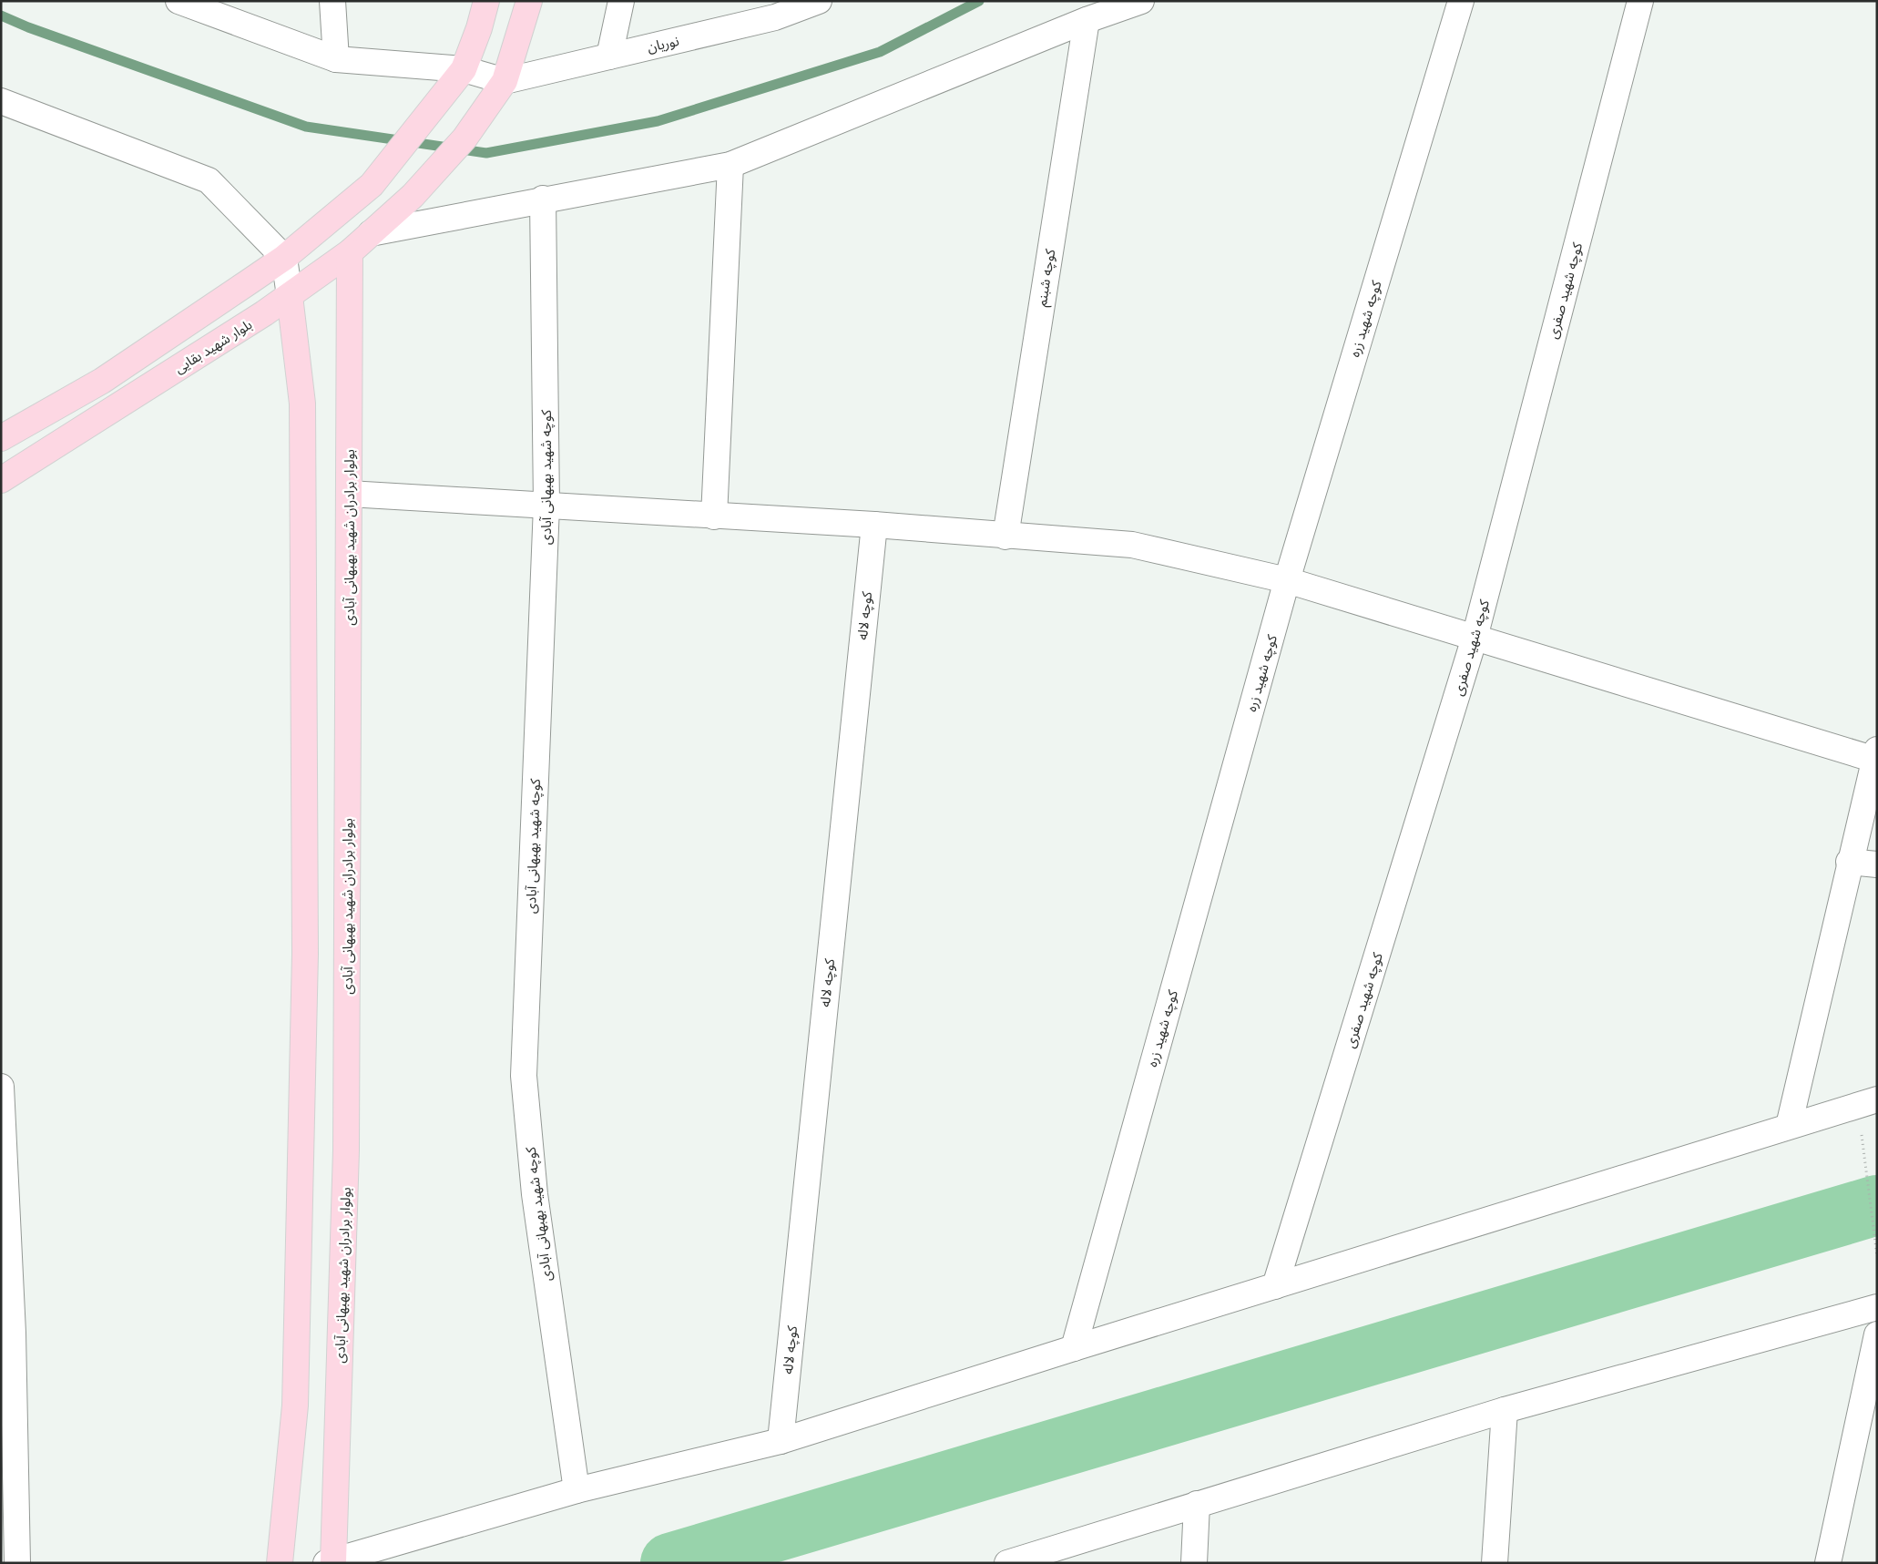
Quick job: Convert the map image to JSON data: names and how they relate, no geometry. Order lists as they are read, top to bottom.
{
  "streets": {
    "main road": ["بلوار شهید بقایی", "بولوار برادران شهید بهبهانی آبادی"],
    "street": [
      "نوریان",
      "کوچه شبنم",
      "کوچه شهید صفری",
      "کوچه شهید زره",
      "کوچه شهید بهبهانی آبادی",
      "کوچه لاله"
    ]
  },
  "crossings": [
    ["نوریان", "بلوار شهید بقایی"],
    ["بلوار شهید بقایی", "بولوار برادران شهید بهبهانی آبادی"]
  ]
}
